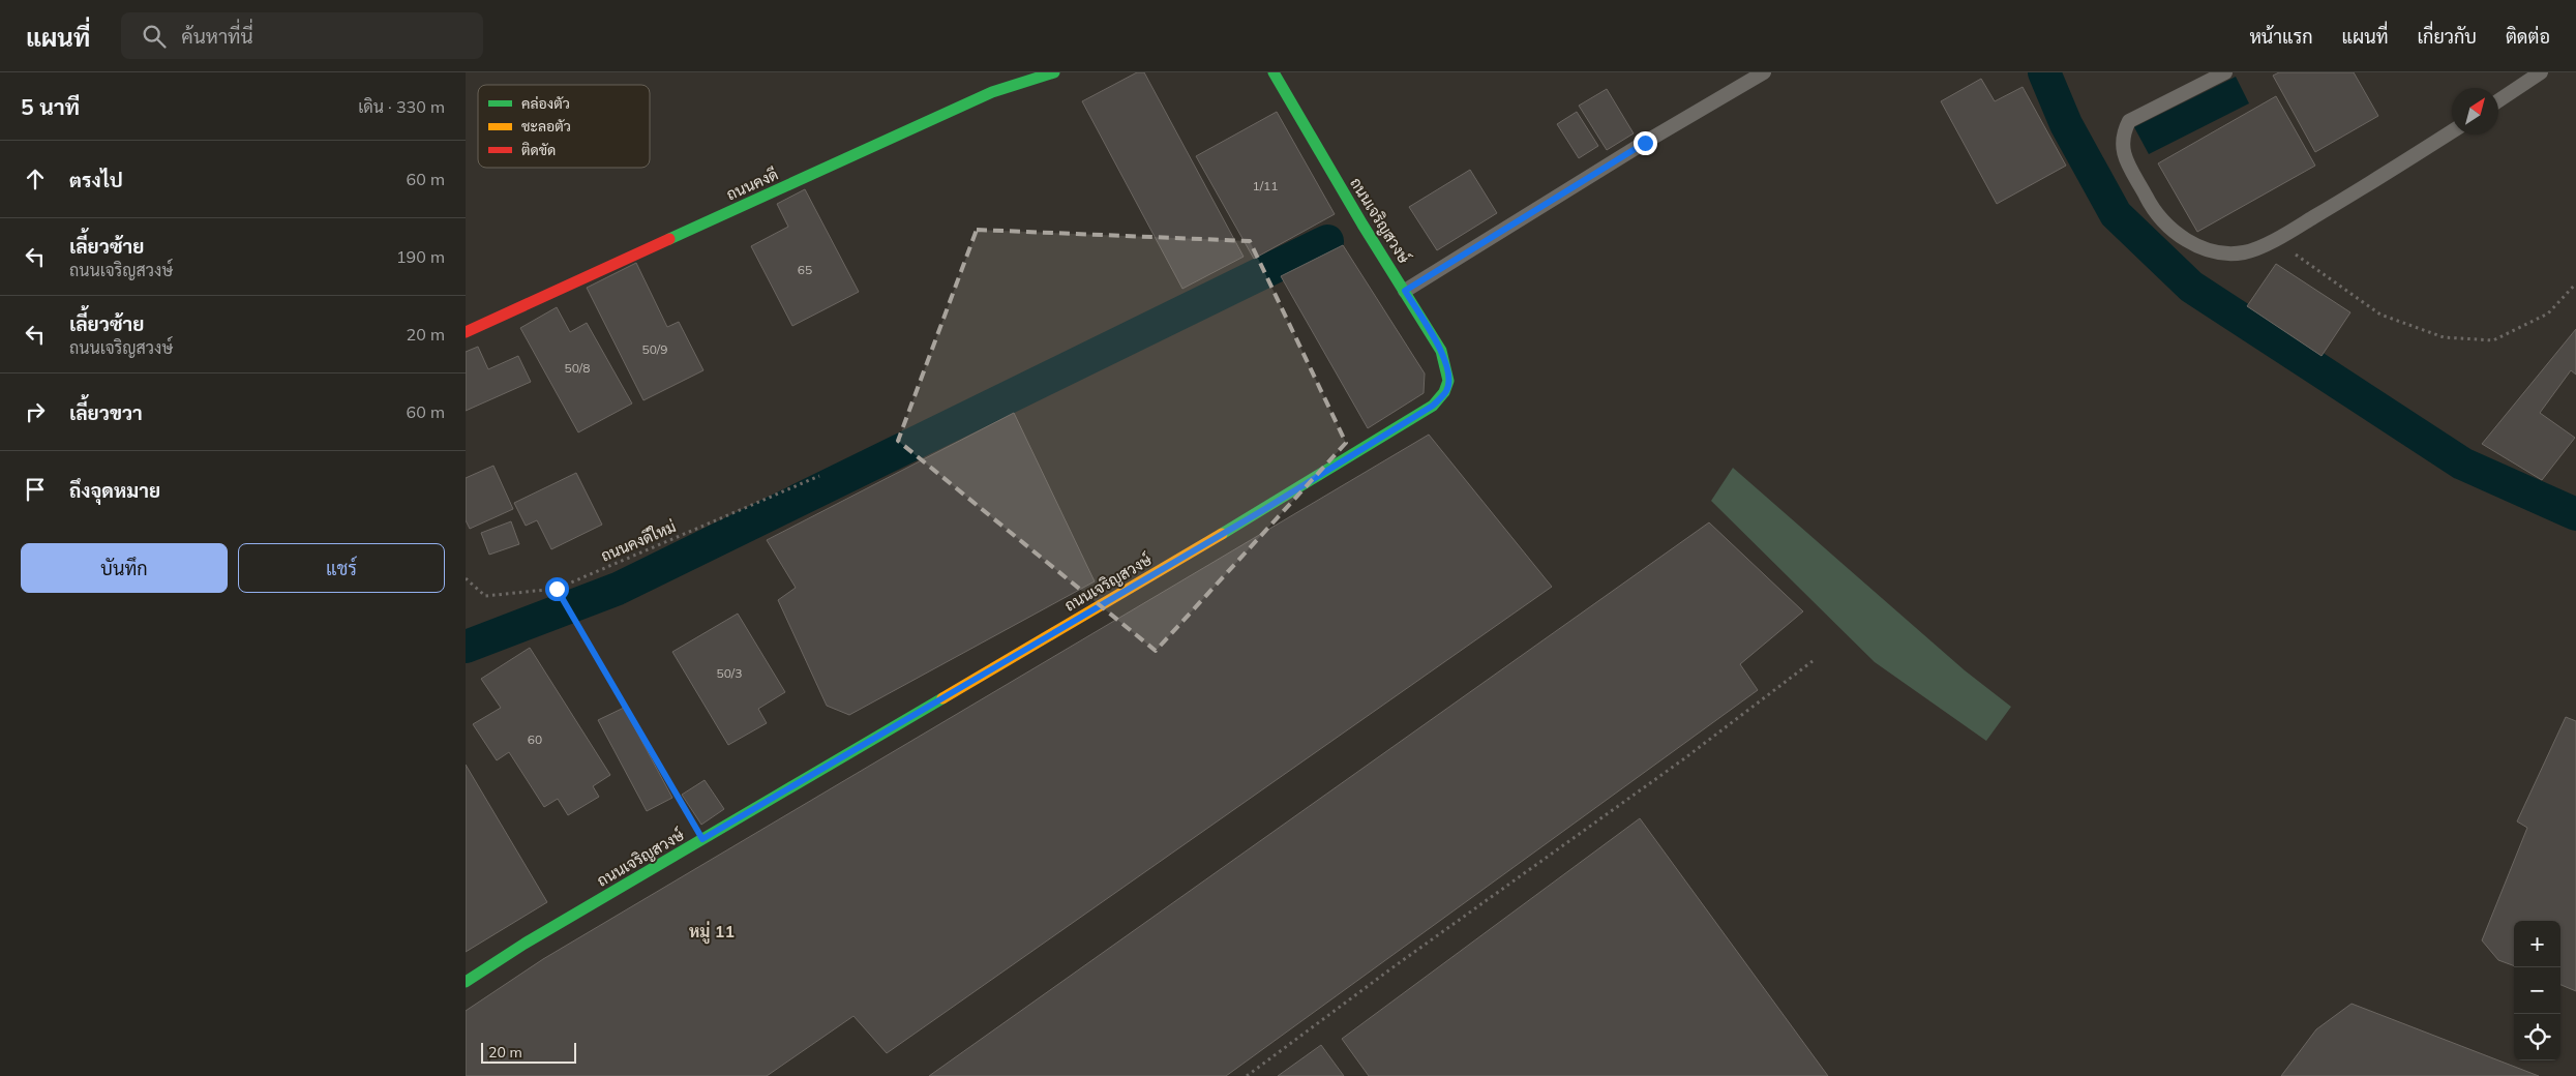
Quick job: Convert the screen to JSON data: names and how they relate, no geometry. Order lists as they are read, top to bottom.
{
  "streets": {
    "street": ["ถนนคงดี", "ถนนเจริญสวงษ์"],
    "path": ["ถนนคงดีใหม่"]
  },
  "districts": ["หมู่ 11"],
  "house_numbers": [
    "1/11",
    "65",
    "50/9",
    "50/8",
    "50/3",
    "60"
  ],
  "legend": ["คล่องตัว", "ชะลอตัว", "ติดขัด"],
  "scale_bar": "20 m",
  "north": "top right",
  "page": {
    "header": "แผนที่",
    "search": "ค้นหาที่นี่",
    "nav": [
      "หน้าแรก",
      "แผนที่",
      "เกี่ยวกับ",
      "ติดต่อ"
    ],
    "heading": ["5 นาที", "เดิน · 330 m"],
    "list": [
      ["ตรงไป", "60 m"],
      ["เลี้ยวซ้าย", "ถนนเจริญสวงษ์", "190 m"],
      ["เลี้ยวซ้าย", "ถนนเจริญสวงษ์", "20 m"],
      ["เลี้ยวขวา", "60 m"],
      "ถึงจุดหมาย"
    ],
    "buttons": ["บันทึก", "แชร์"],
    "map_buttons": ["+", "−"],
    "scale": "20 m"
  }
}
